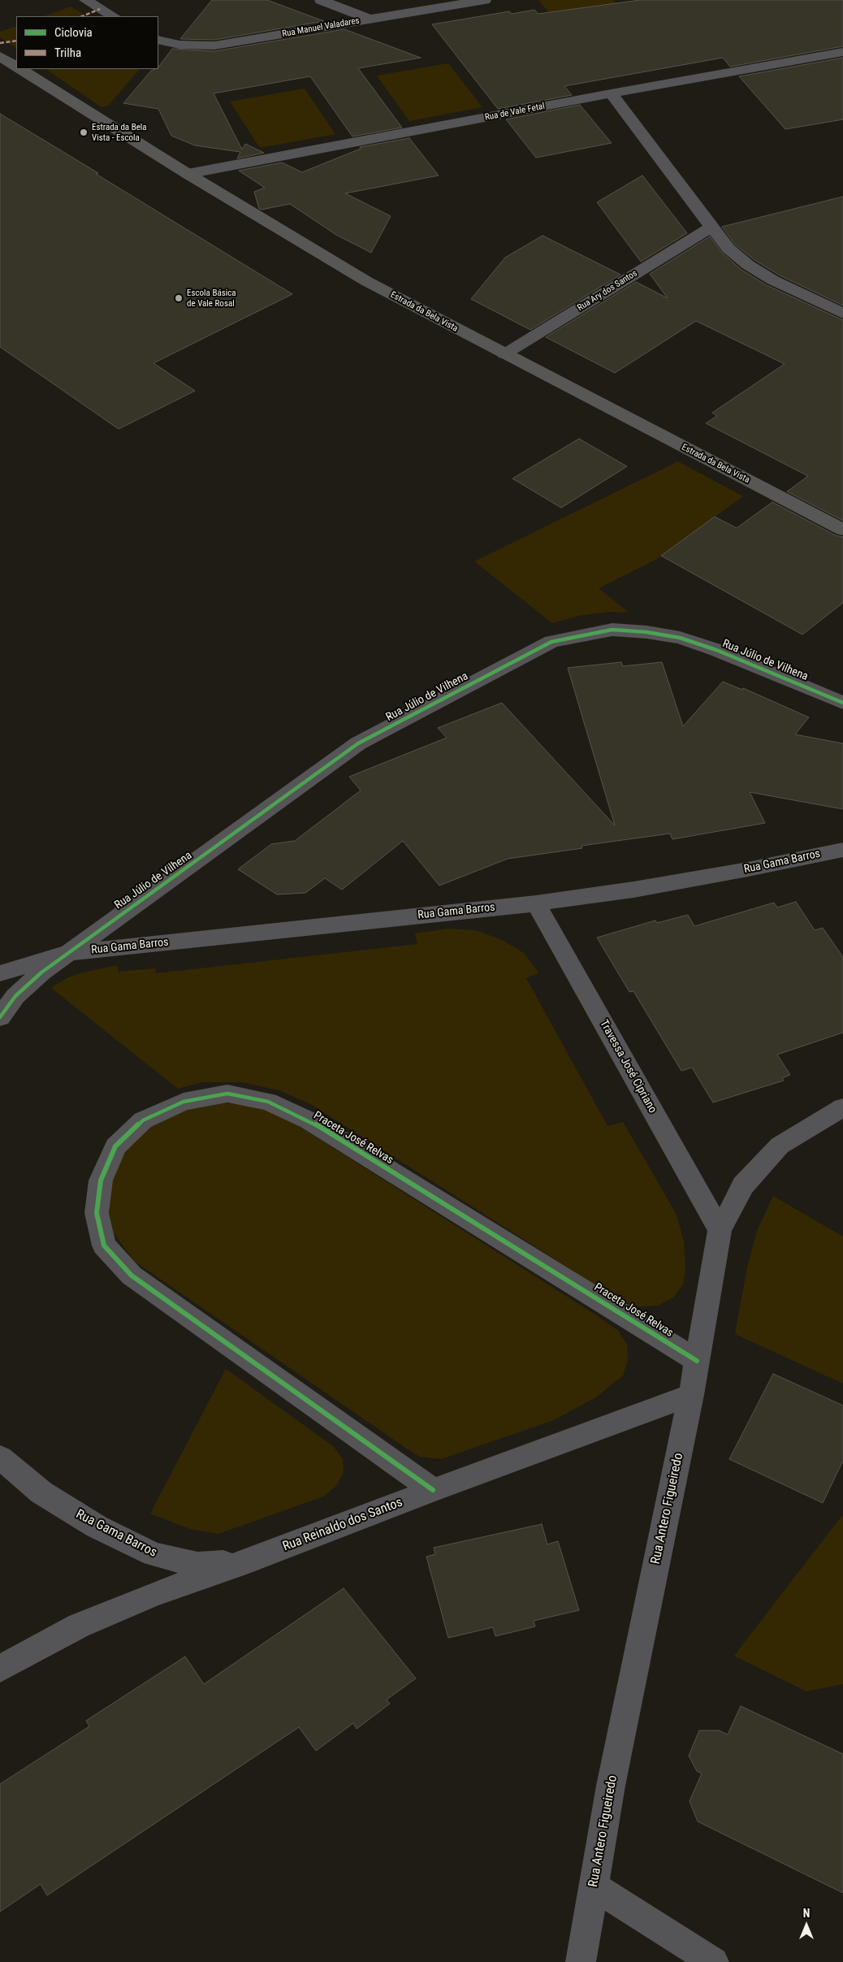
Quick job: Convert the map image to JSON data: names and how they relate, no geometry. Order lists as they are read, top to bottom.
{
  "streets": {
    "street": [
      "Rua Manuel Valadares",
      "Rua de Vale Fetal",
      "Rua Ary dos Santos",
      "Estrada da Bela Vista",
      "Rua Júlio de Vilhena",
      "Rua Gama Barros",
      "Travessa José Cipriano",
      "Praceta José Relvas",
      "Rua Antero Figueiredo",
      "Rua Reinaldo dos Santos"
    ]
  },
  "crossings": [
    ["Rua de Vale Fetal", "Estrada da Bela Vista"],
    ["Rua Ary dos Santos", "Estrada da Bela Vista"],
    ["Rua Júlio de Vilhena", "Rua Gama Barros"],
    ["Rua Gama Barros", "Travessa José Cipriano"],
    ["Rua Gama Barros", "Rua Reinaldo dos Santos"],
    ["Travessa José Cipriano", "Rua Antero Figueiredo"],
    ["Praceta José Relvas", "Rua Antero Figueiredo"],
    ["Praceta José Relvas", "Rua Reinaldo dos Santos"],
    ["Rua Antero Figueiredo", "Rua Reinaldo dos Santos"]
  ],
  "places": ["Estrada da Bela Vista - Escola", "Escola Básica de Vale Rosal"],
  "legend": ["Ciclovia", "Trilha"],
  "north": "top"
}
